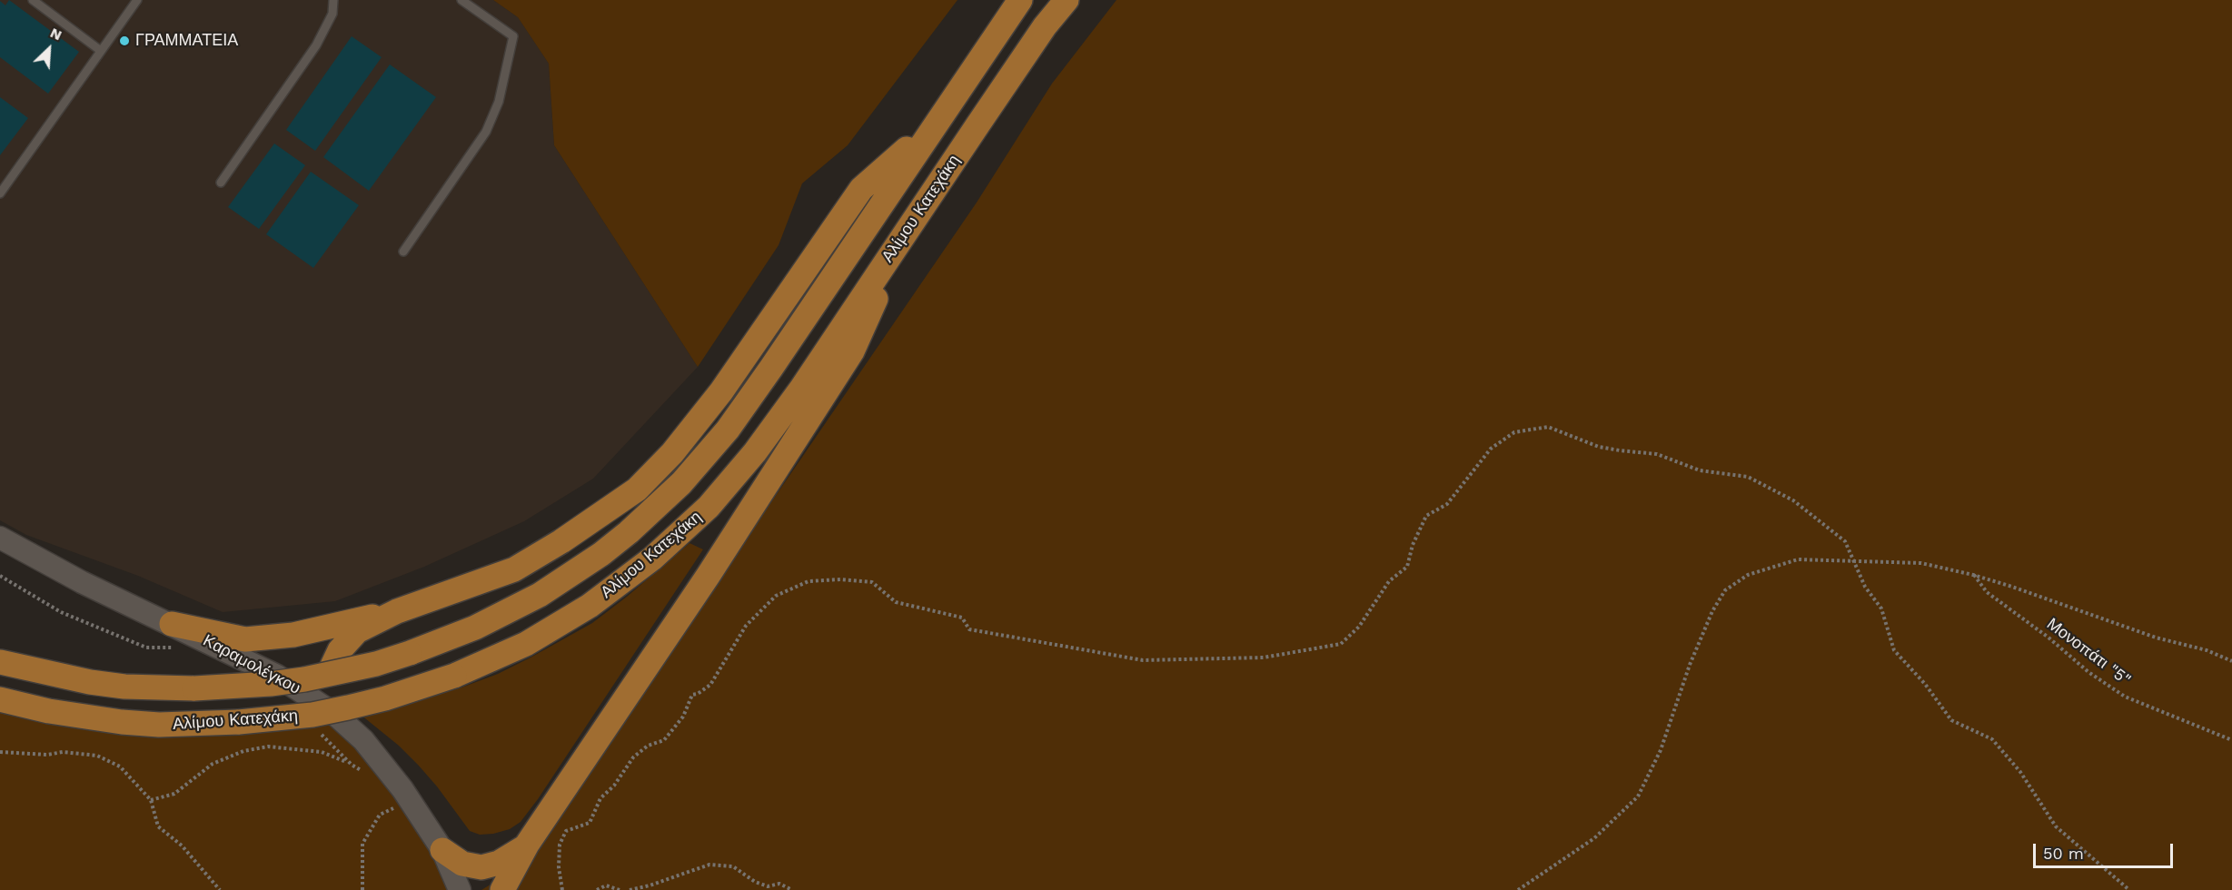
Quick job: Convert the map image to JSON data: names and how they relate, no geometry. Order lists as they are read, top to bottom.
{
  "streets": {
    "main road": ["Αλίμου Κατεχάκη", "Καραμολέγκου"],
    "path": ["Μονοπάτι \"5\""]
  },
  "places": ["ΓΡΑΜΜΑΤΕΙΑ"],
  "scale_bar": "50 m",
  "north": "top right"
}
